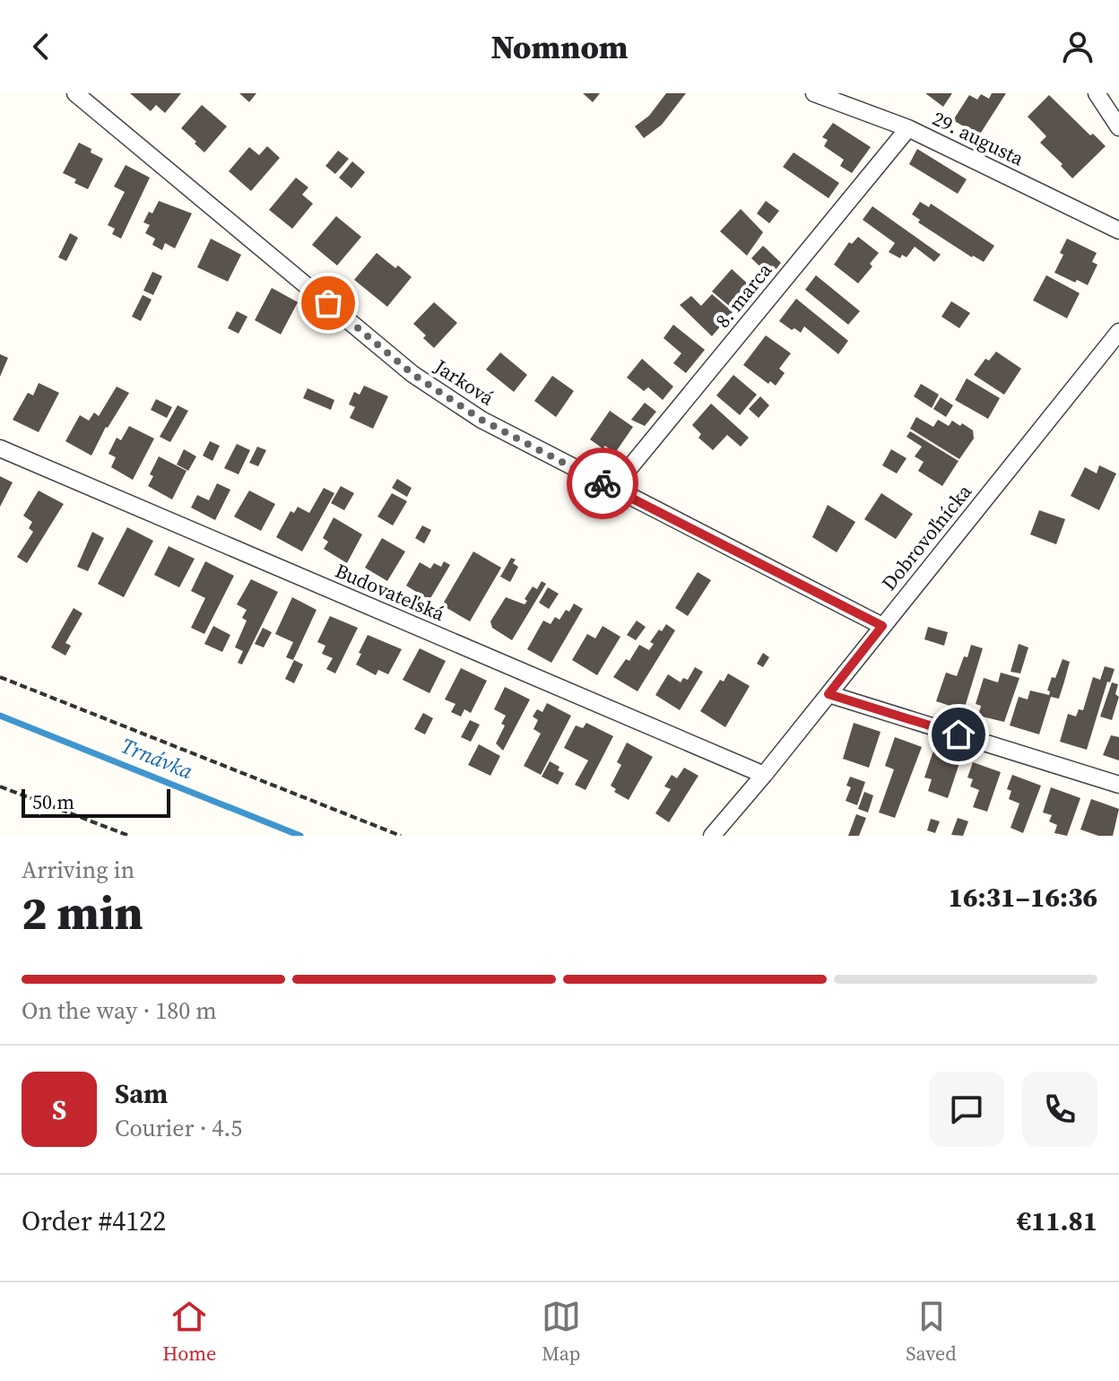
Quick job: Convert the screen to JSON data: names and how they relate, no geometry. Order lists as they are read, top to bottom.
{
  "streets": {
    "street": [
      "29. augusta",
      "8. marca",
      "Jarková",
      "Dobrovoľnícka",
      "Budovateľská"
    ]
  },
  "crossings": [
    ["29. augusta", "8. marca"],
    ["8. marca", "Jarková"],
    ["Jarková", "Dobrovoľnícka"],
    ["Dobrovoľnícka", "Budovateľská"]
  ],
  "water": ["Trnávka"],
  "scale_bar": "50 m",
  "page": {
    "header": "Nomnom",
    "scale": "50 m",
    "heading": ["2 min", "Arriving in", "16:31–16:36"],
    "panel": [
      "Sam",
      "Courier · 4.5",
      "Order #4122",
      "€11.81"
    ],
    "bar": "On the way · 180 m",
    "round": "S",
    "tabs": ["Home", "Map", "Saved"]
  }
}
